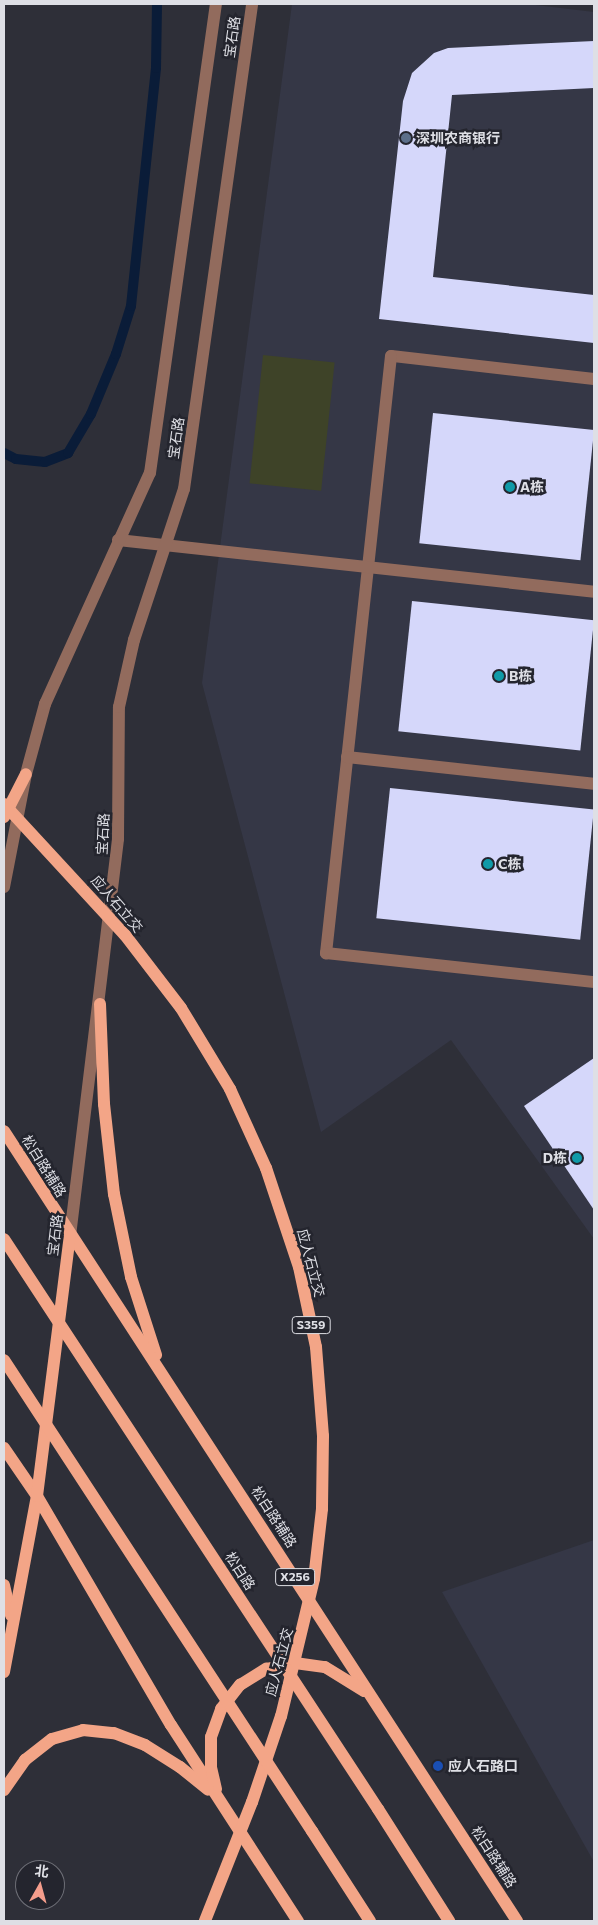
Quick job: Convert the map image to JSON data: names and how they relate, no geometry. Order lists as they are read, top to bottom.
{
  "streets": {
    "main road": [
      "宝石路",
      "应人石立交",
      "松白路辅路",
      "S359",
      "松白路",
      "X256"
    ]
  },
  "crossings": [
    ["宝石路", "松白路辅路"]
  ],
  "places": [
    "深圳农商银行",
    "A栋",
    "B栋",
    "C栋",
    "D栋",
    "应人石路口"
  ],
  "north": "top"
}
